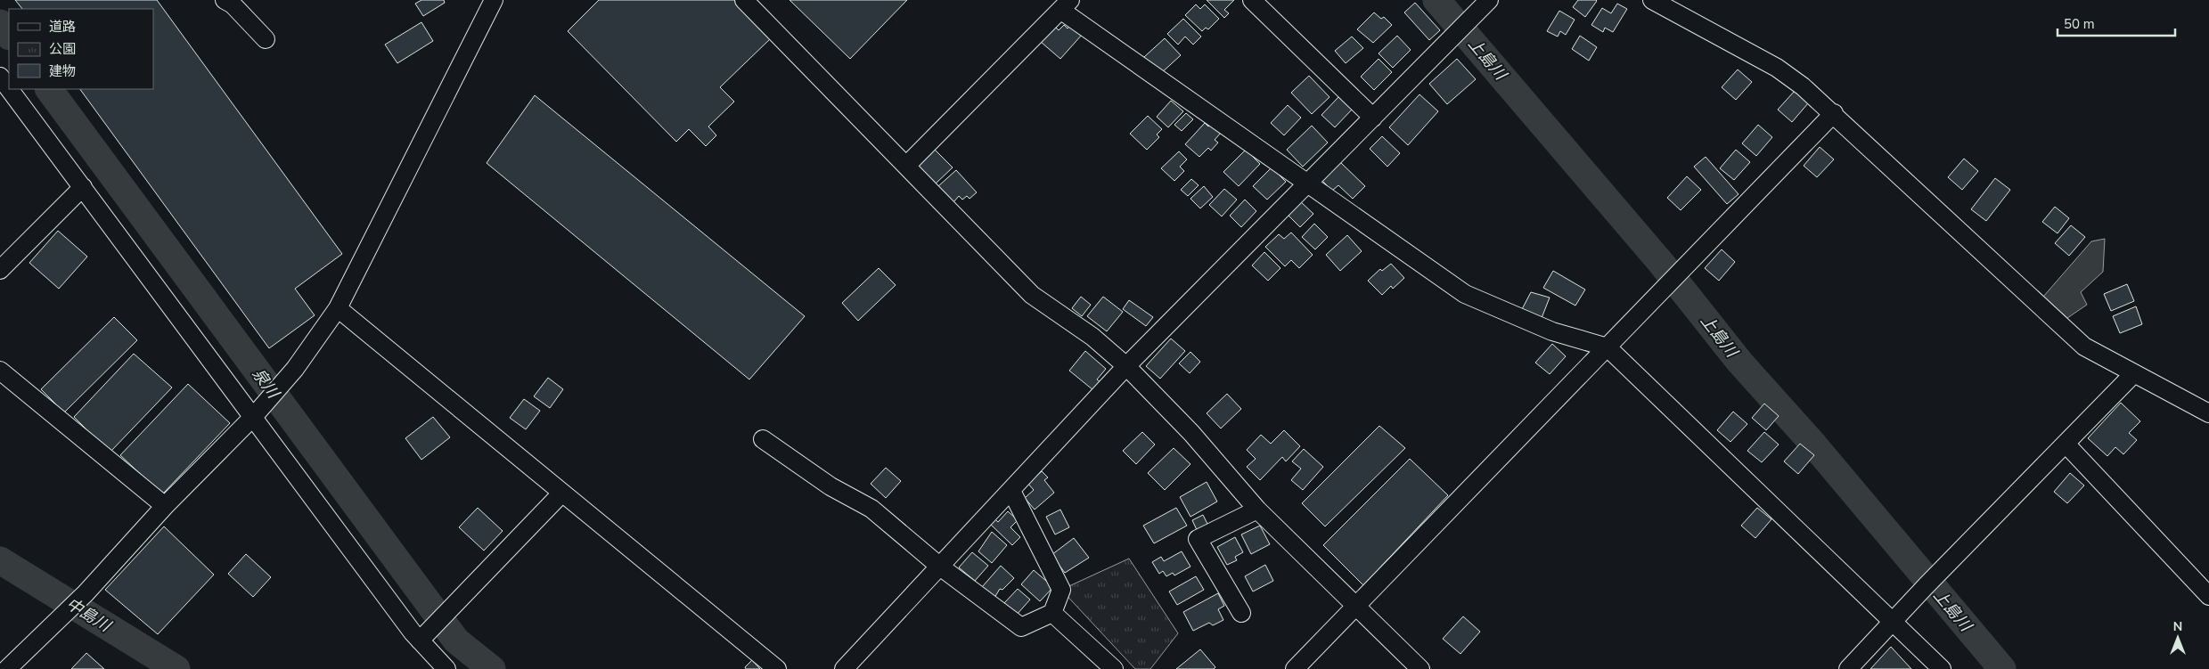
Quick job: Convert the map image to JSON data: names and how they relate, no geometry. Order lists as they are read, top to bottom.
{
  "water": ["上島川", "泉川", "中島川"],
  "legend": ["道路", "公園", "建物"],
  "scale_bar": "50 m",
  "north": "top"
}
